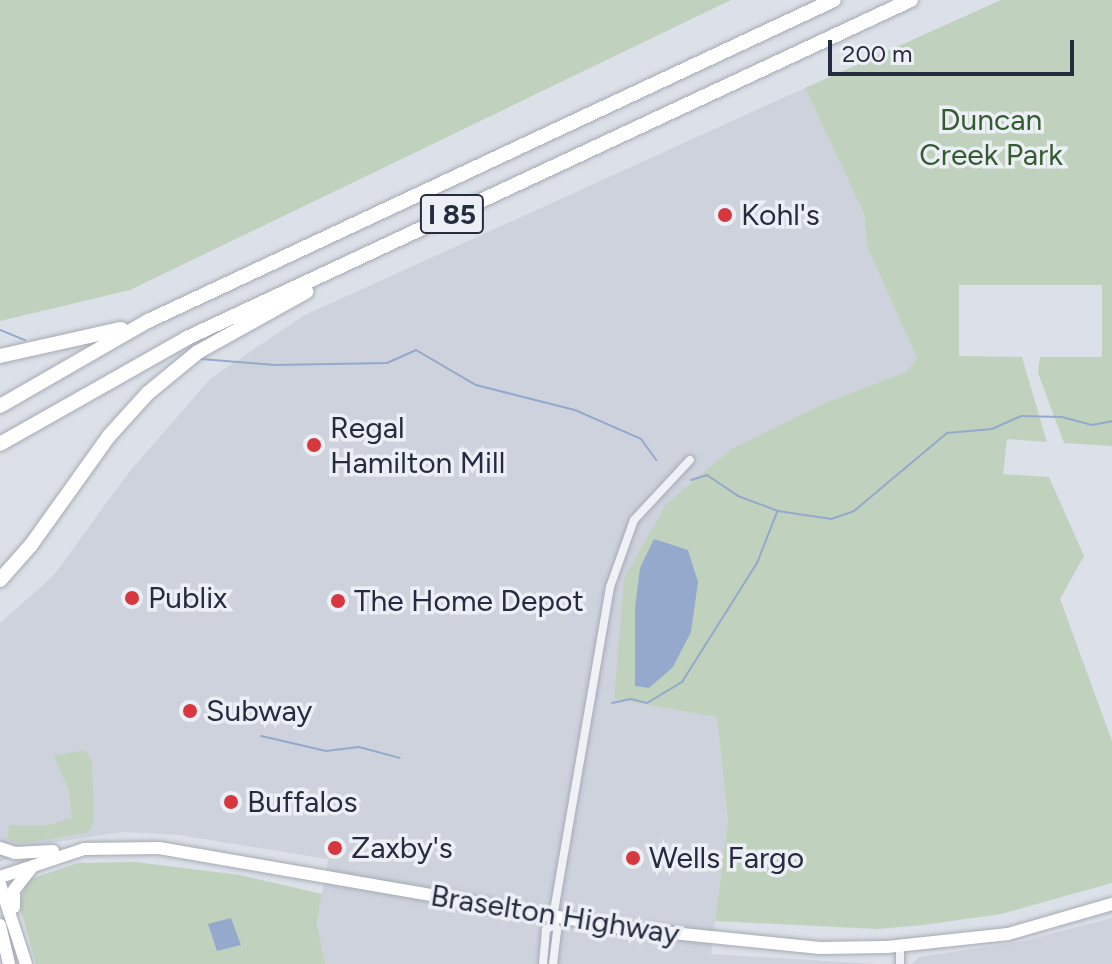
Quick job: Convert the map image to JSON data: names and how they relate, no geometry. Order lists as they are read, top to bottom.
{
  "streets": {
    "highway": ["I 85"],
    "main road": ["Braselton Highway"]
  },
  "parks": ["Duncan Creek Park"],
  "places": [
    "Kohl's",
    "Regal Hamilton Mill",
    "Publix",
    "The Home Depot",
    "Subway",
    "Buffalos",
    "Zaxby's",
    "Wells Fargo"
  ],
  "scale_bar": "200 m"
}
